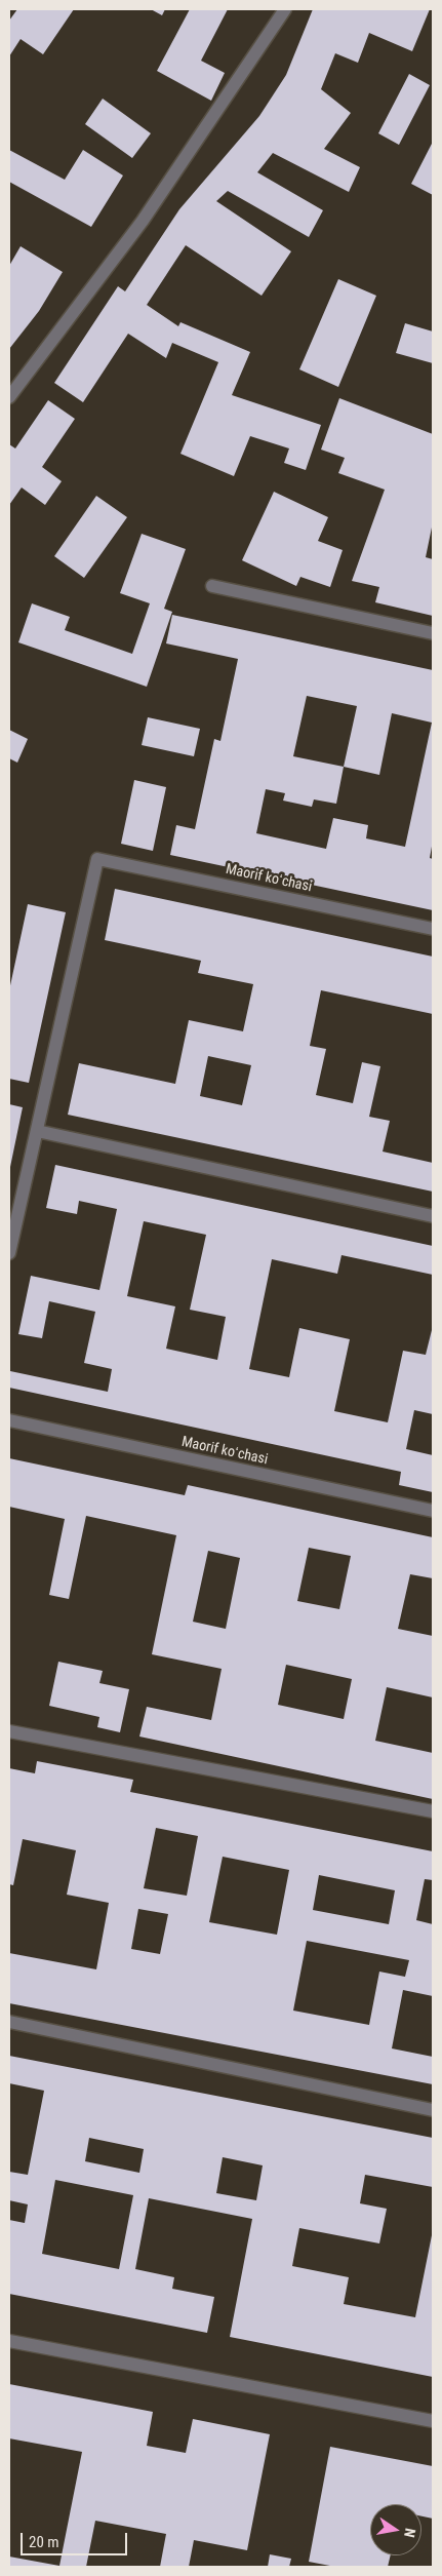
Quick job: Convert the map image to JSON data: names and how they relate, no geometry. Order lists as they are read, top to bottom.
{
  "streets": {
    "street": ["Maorif koʻchasi"]
  },
  "scale_bar": "20 m",
  "north": "right"
}
